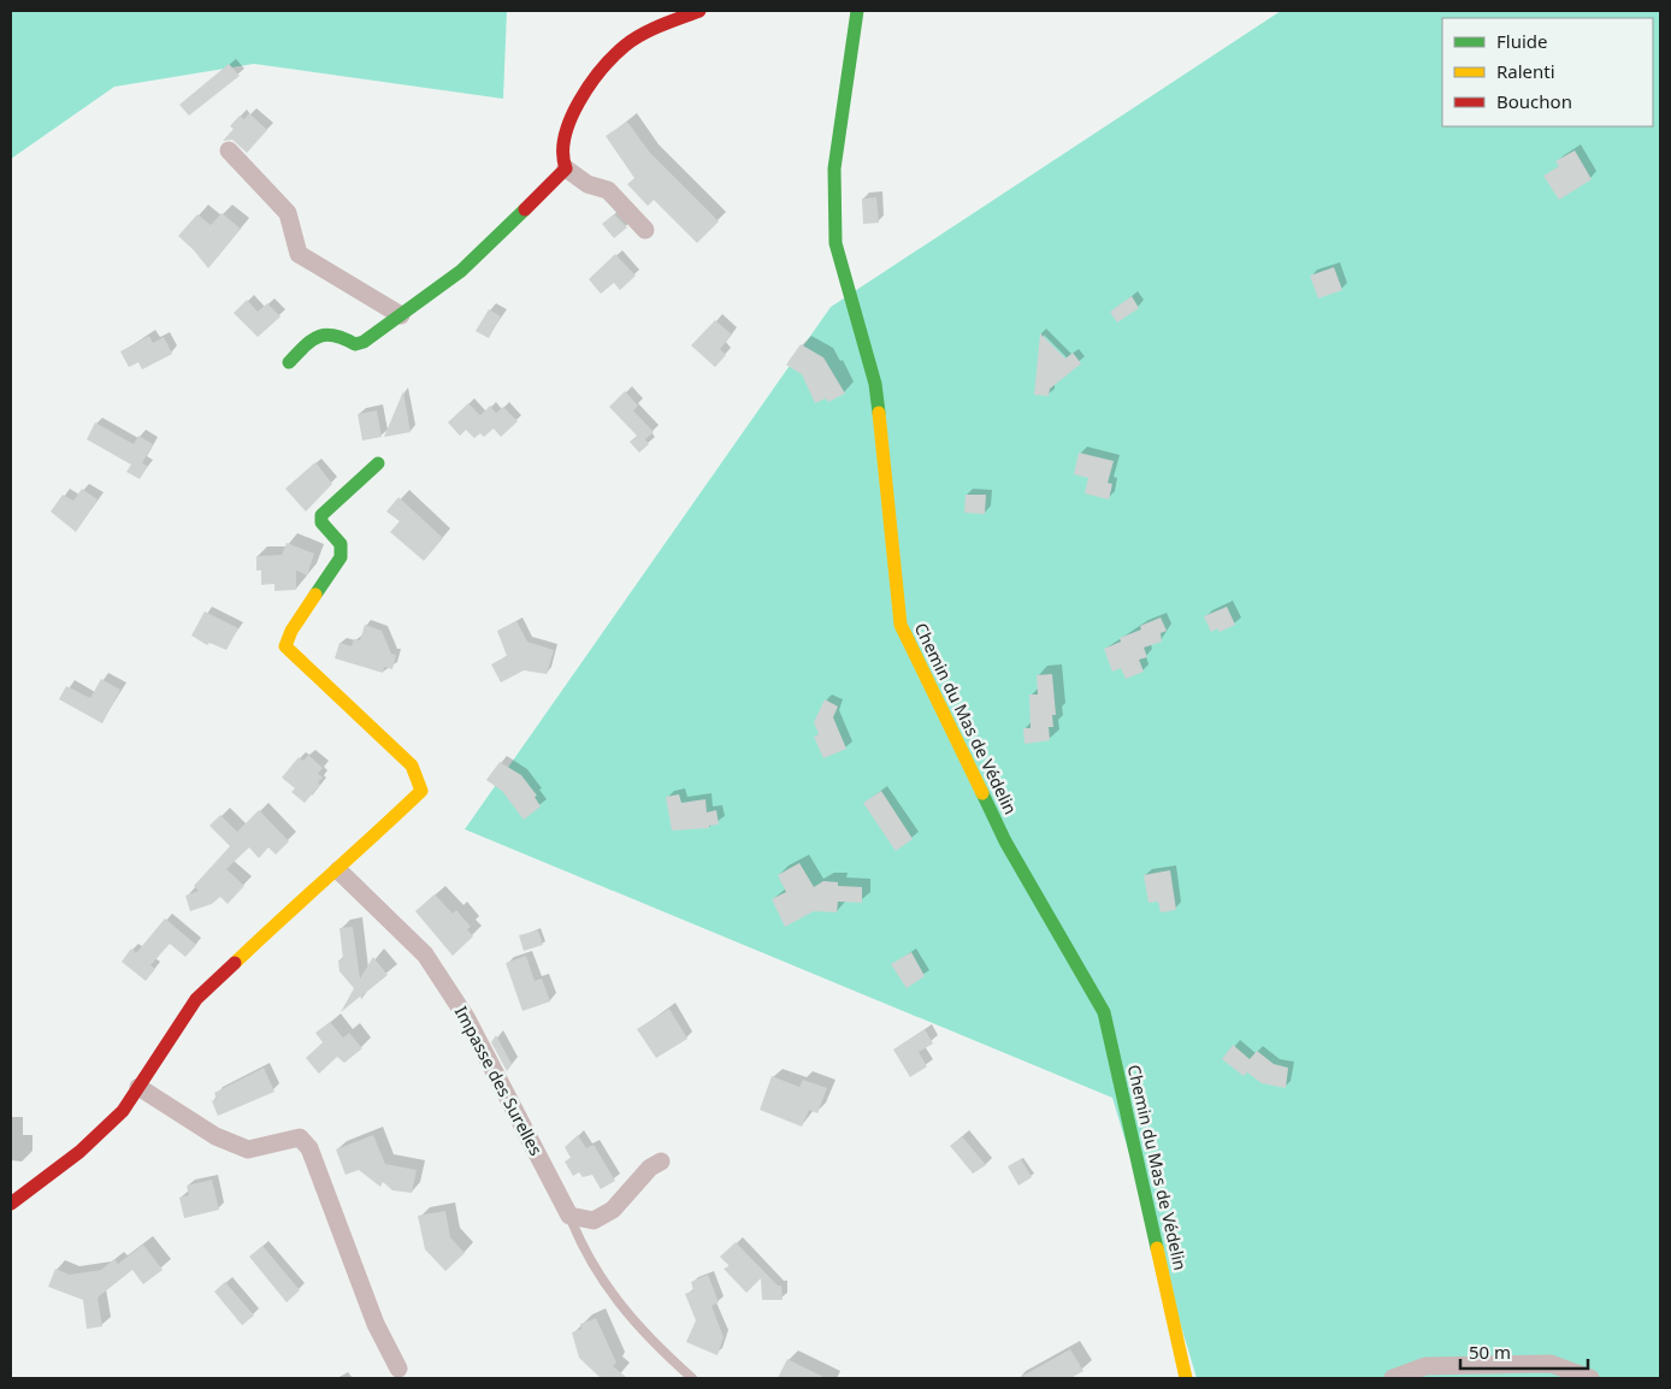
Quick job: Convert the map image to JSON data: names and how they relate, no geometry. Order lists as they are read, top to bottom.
{
  "streets": {
    "street": ["Chemin du Mas de Védelin", "Impasse des Surelles"]
  },
  "legend": ["Fluide", "Ralenti", "Bouchon"],
  "scale_bar": "50 m"
}
